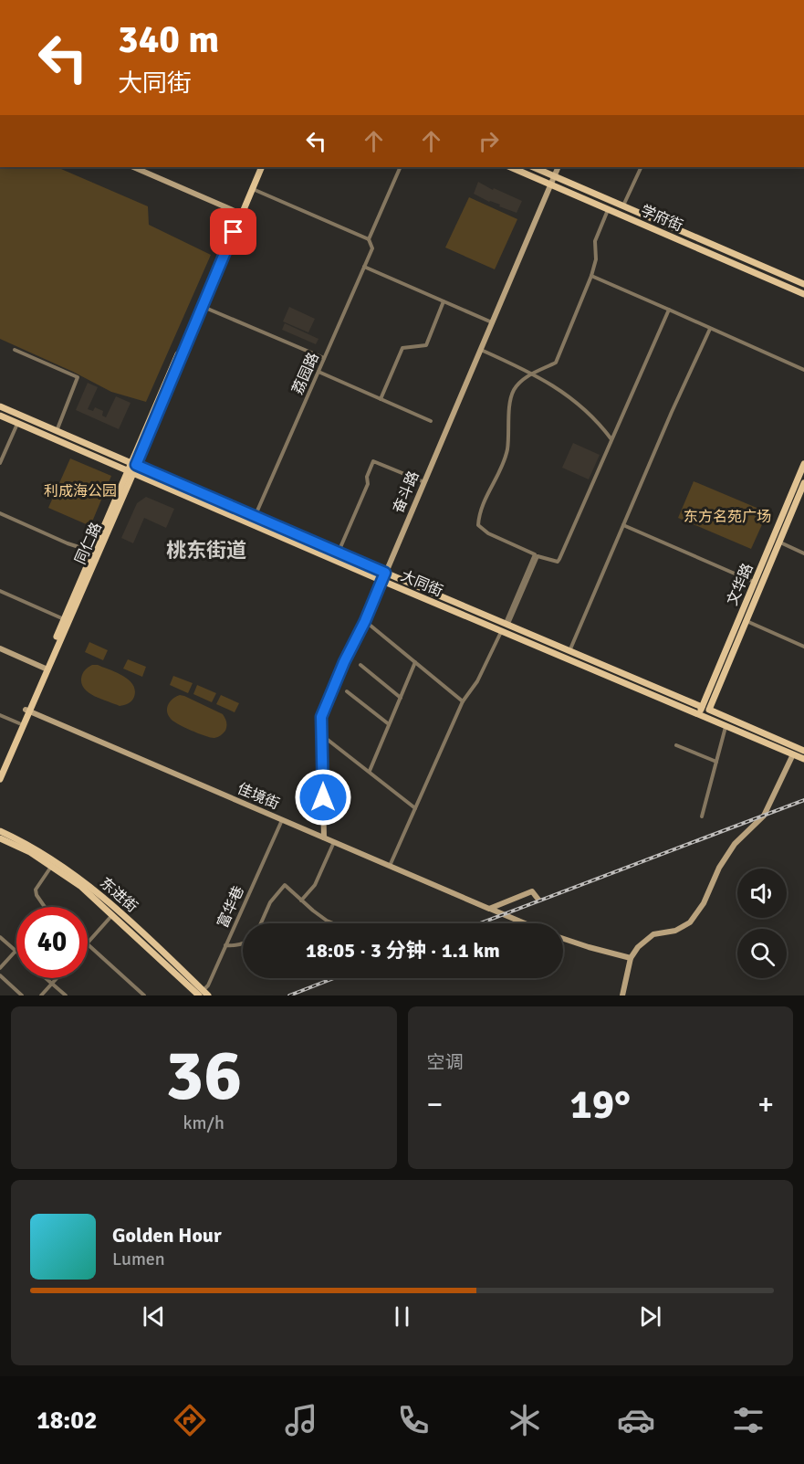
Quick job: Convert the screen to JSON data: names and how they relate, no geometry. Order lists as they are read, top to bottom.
{
  "streets": {
    "main road": [
      "学府街",
      "同仁路",
      "大同街",
      "文华路",
      "东进街"
    ],
    "street": [
      "荔园路",
      "奋斗路",
      "佳境街",
      "富华巷"
    ]
  },
  "crossings": [
    ["学府街", "奋斗路"],
    ["荔园路", "大同街"],
    ["奋斗路", "大同街"],
    ["奋斗路", "佳境街"],
    ["同仁路", "大同街"],
    ["同仁路", "佳境街"],
    ["大同街", "文华路"],
    ["佳境街", "富华巷"],
    ["东进街", "富华巷"]
  ],
  "districts": ["桃东街道"],
  "parks": ["利成海公园", "东方名苑广场"],
  "page": {
    "turn": ["340 m", "大同街"],
    "limit": "40",
    "trip": "18:05 · 3 分钟 · 1.1 km",
    "tile": [
      ["36", "km/h"],
      "空调"
    ],
    "heat": ["−", "19°", "+"],
    "song": ["Golden Hour", "Lumen"],
    "tabs": "18:02"
  }
}
